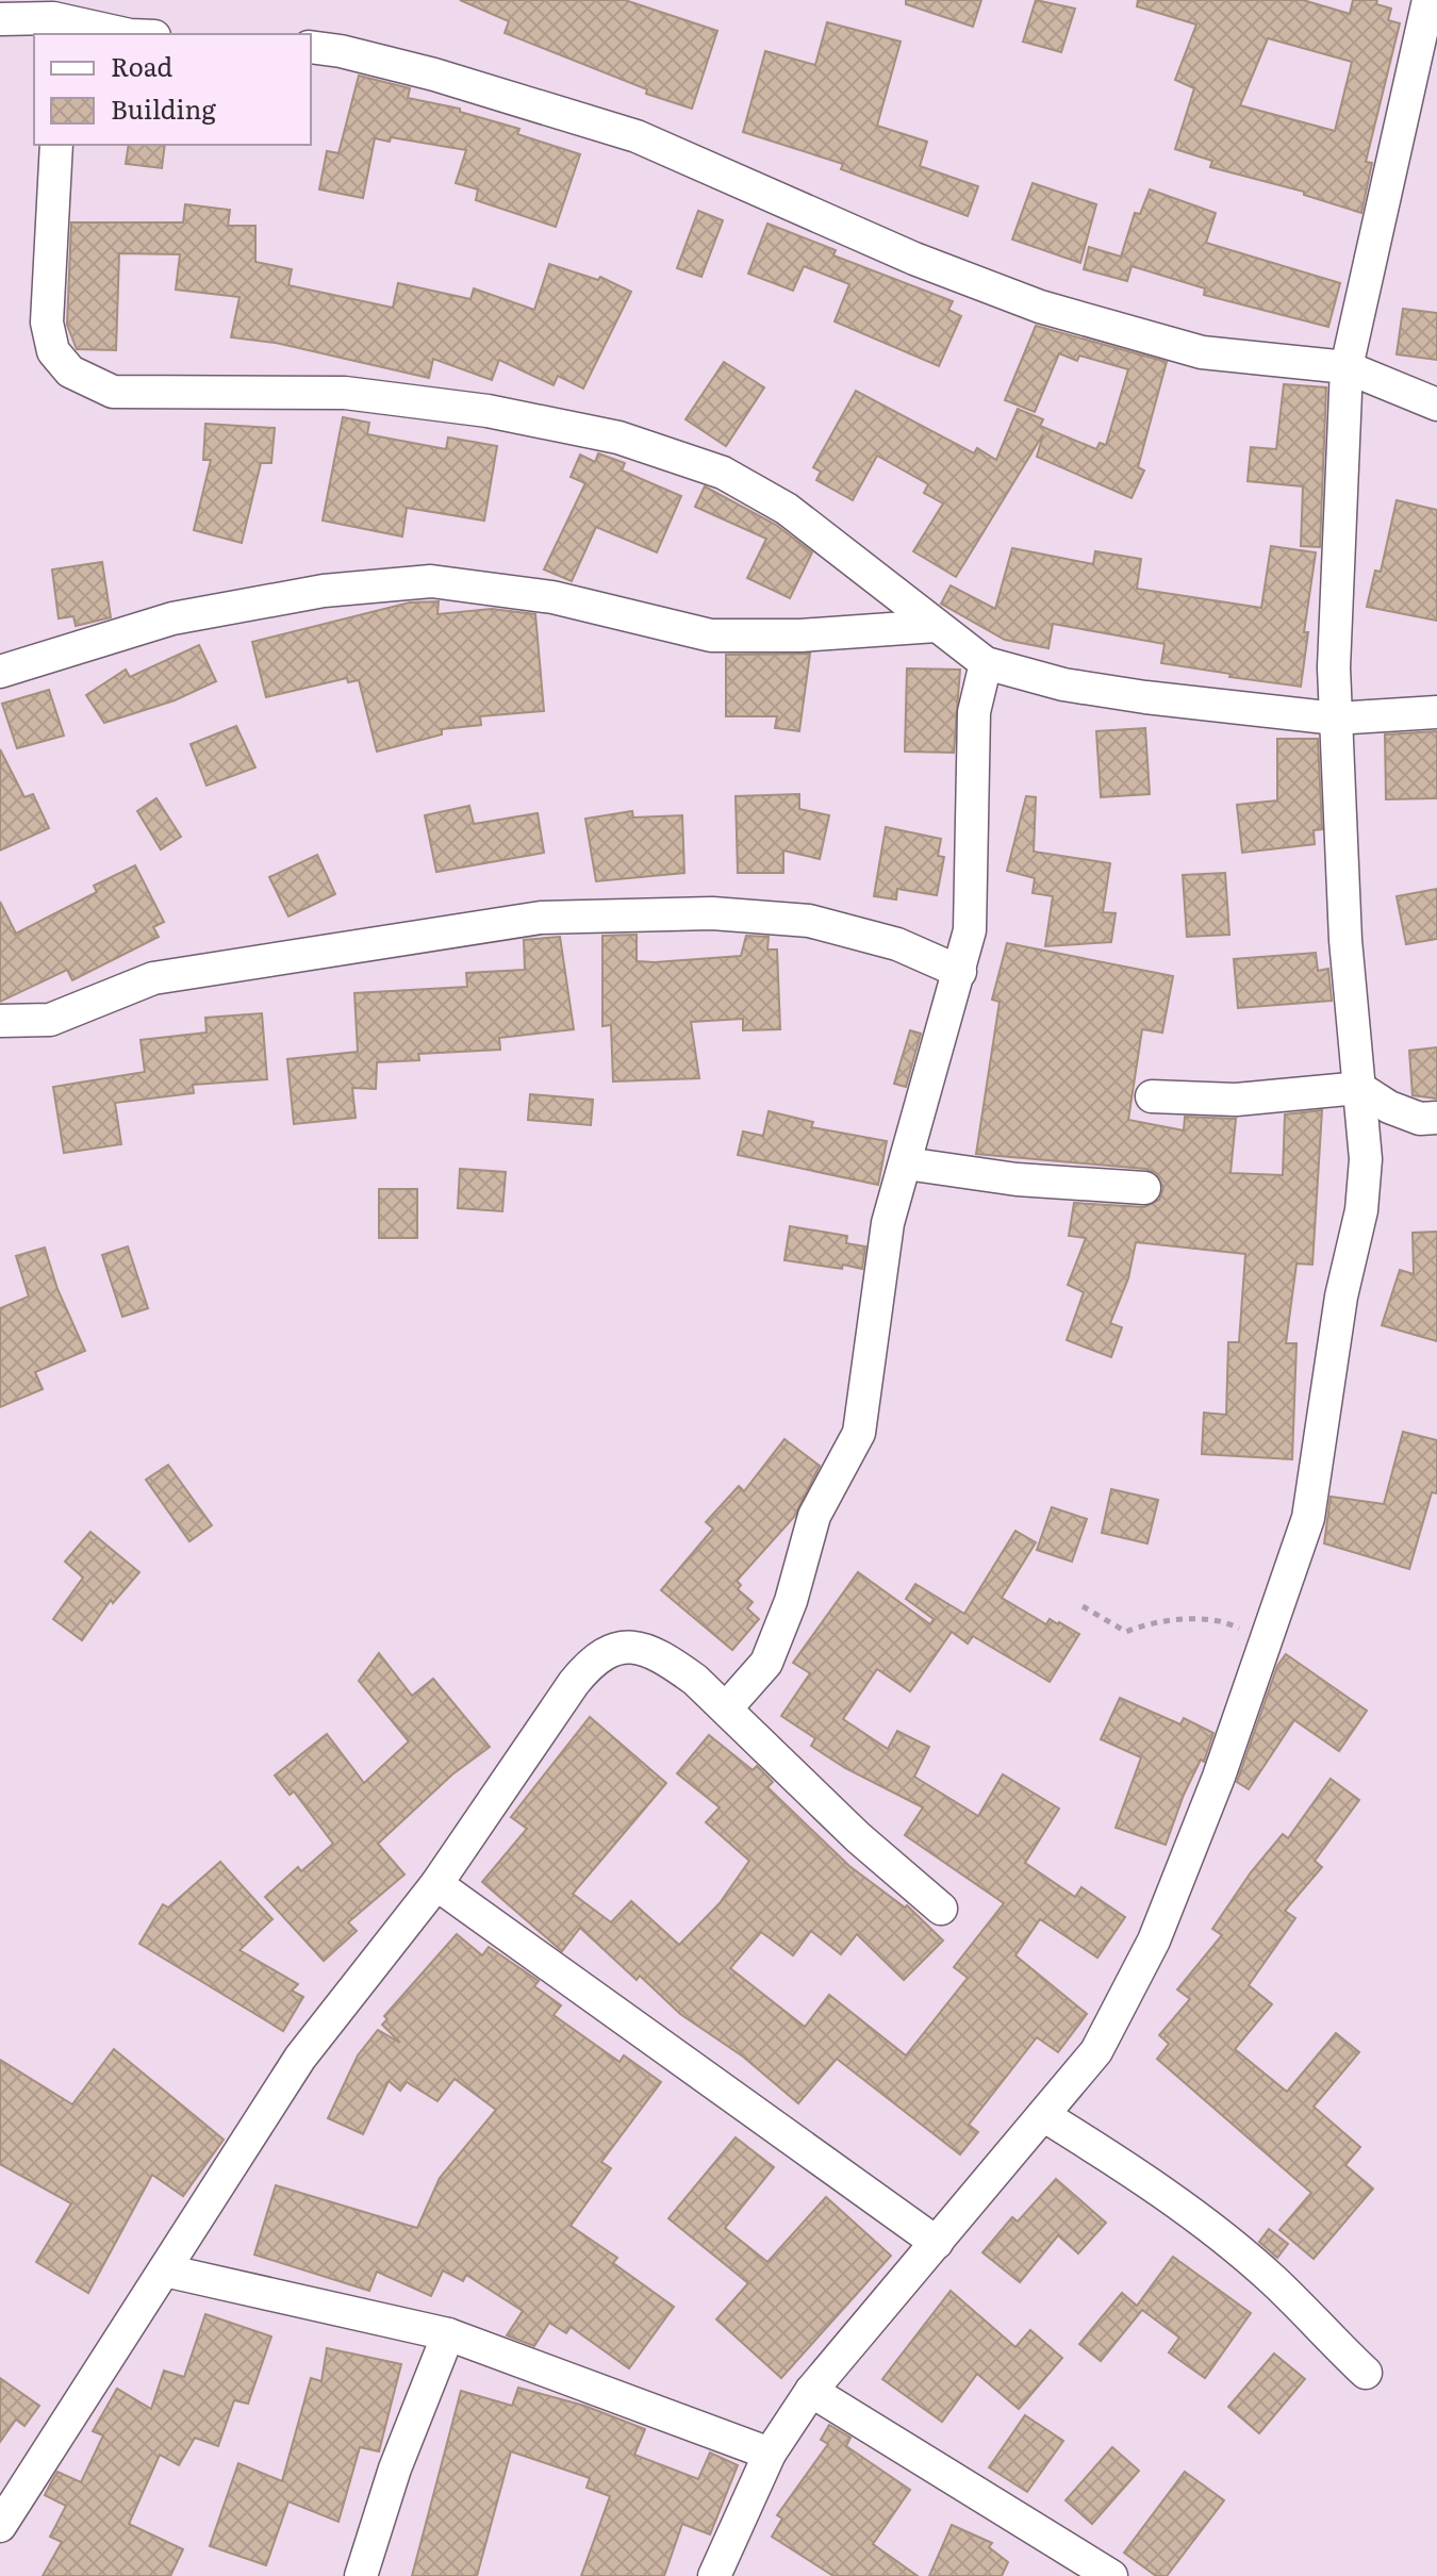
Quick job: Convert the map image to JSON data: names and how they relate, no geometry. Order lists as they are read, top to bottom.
{
  "legend": ["Road", "Building"]
}
